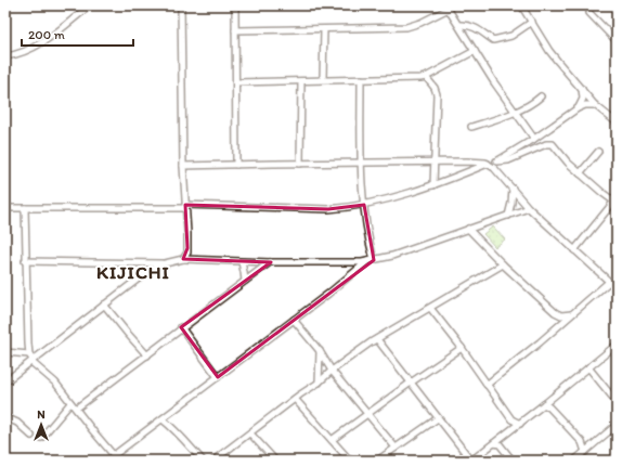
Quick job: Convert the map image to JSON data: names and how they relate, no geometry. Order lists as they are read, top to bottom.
{
  "districts": ["KIJICHI"],
  "scale_bar": "200 m",
  "north": "top"
}
